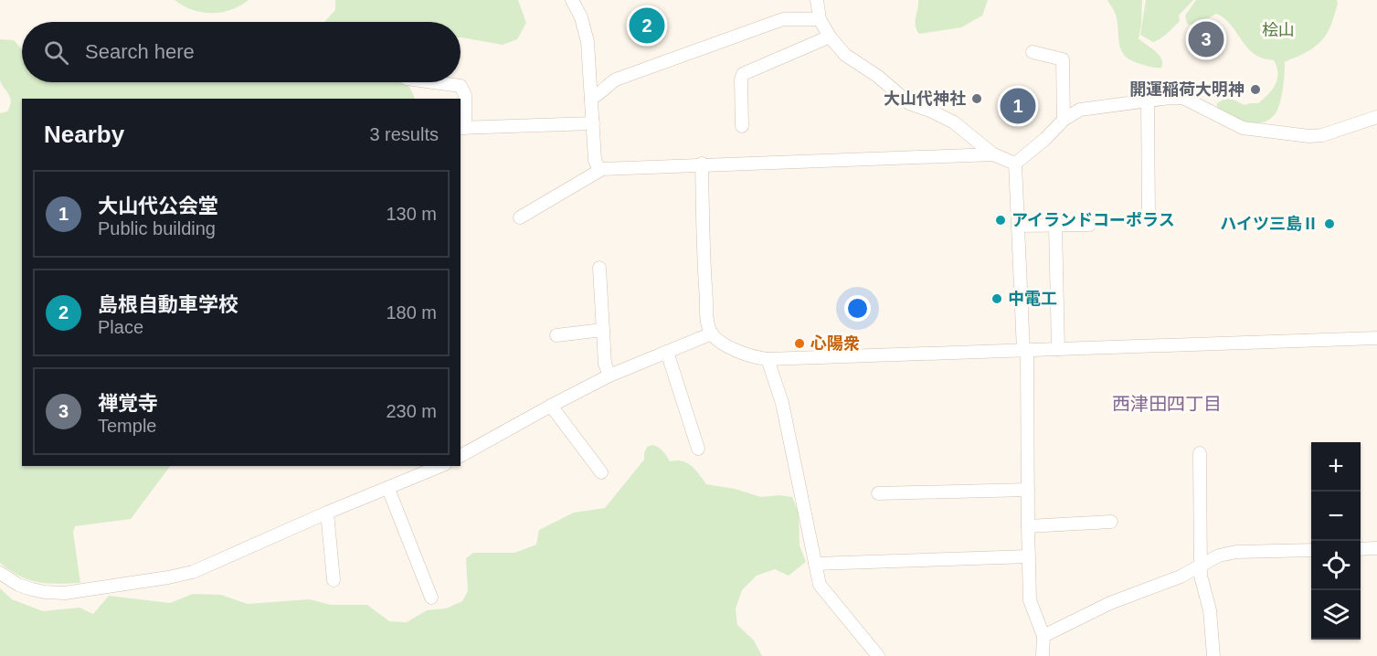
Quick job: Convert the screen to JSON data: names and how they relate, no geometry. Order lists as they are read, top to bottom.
{
  "districts": ["西津田四丁目"],
  "parks": ["桧山"],
  "places": [
    "開運稲荷大明神",
    "大山代神社",
    "アイランドコーポラス",
    "ハイツ三島Ⅱ",
    "中電工",
    "心陽衆"
  ],
  "page": {
    "pins": ["2", "3", "1"],
    "search": "Search here",
    "heading": ["Nearby", "3 results"],
    "list": [
      {
        "mark": "1",
        "name": "大山代公会堂",
        "note": "Public building",
        "value": "130 m"
      },
      {
        "mark": "2",
        "name": "島根自動車学校",
        "note": "Place",
        "value": "180 m"
      },
      {
        "mark": "3",
        "name": "禅覚寺",
        "note": "Temple",
        "value": "230 m"
      }
    ],
    "map_buttons": ["+", "−"]
  }
}
